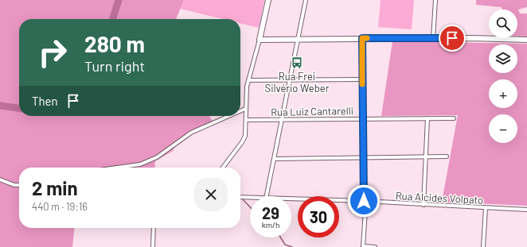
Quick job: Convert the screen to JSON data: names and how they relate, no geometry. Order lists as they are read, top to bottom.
{
  "streets": {
    "street": ["Rua Luiz Cantarelli", "Rua Alcides Volpato"]
  },
  "places": {
    "bus stop": ["Rua Frei Silvério Weber"]
  },
  "page": {
    "map_buttons": ["+", "−"],
    "turn": ["280 m", "Turn right"],
    "then": "Then",
    "heading": ["2 min", "440 m · 19:16"],
    "speed": "29 km/h",
    "limit": "30"
  }
}
